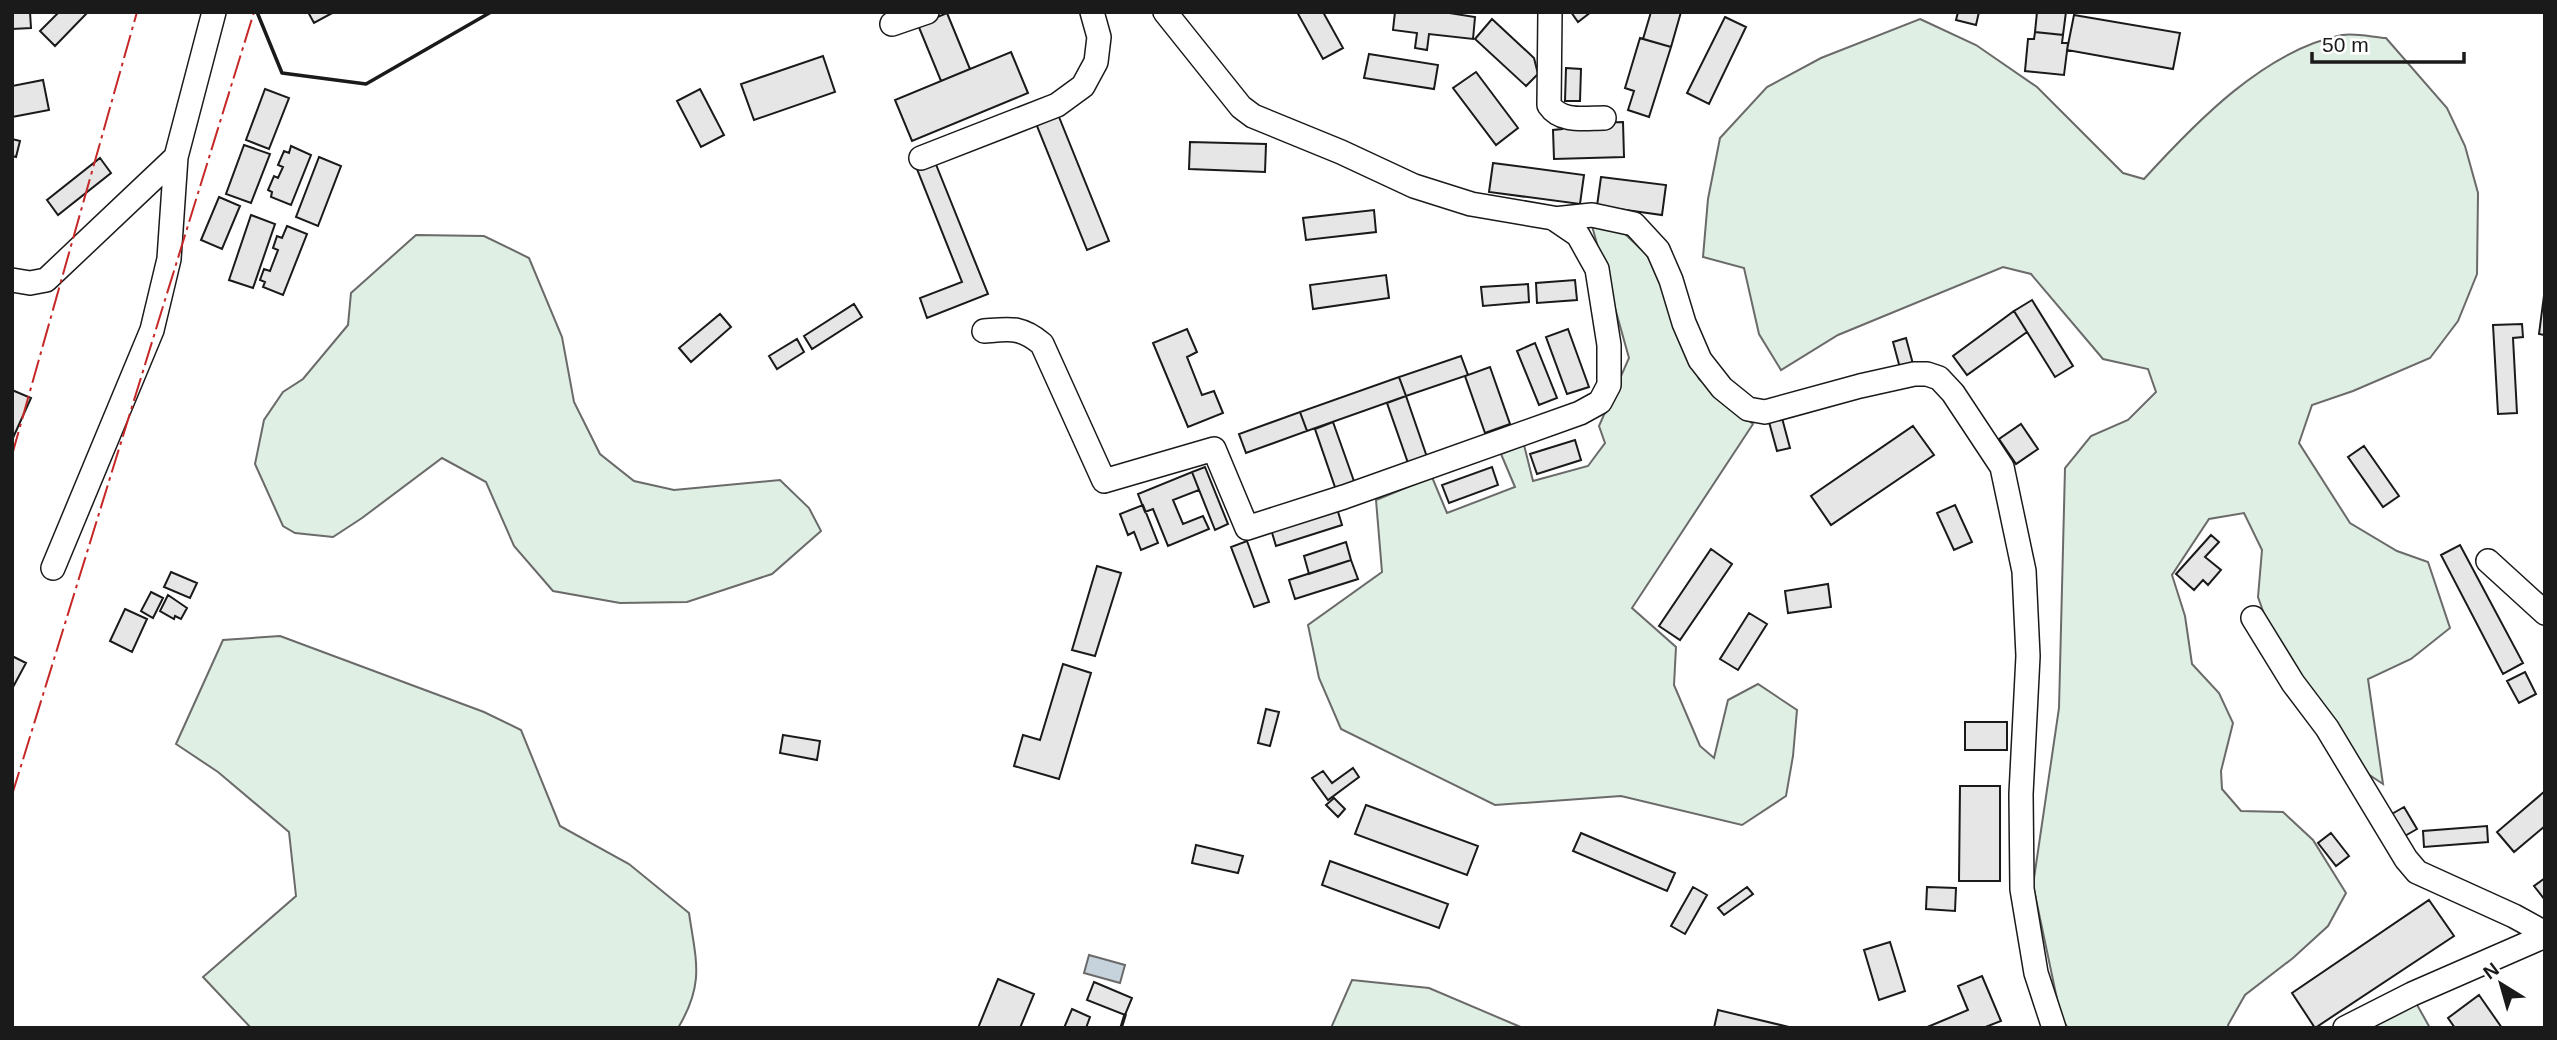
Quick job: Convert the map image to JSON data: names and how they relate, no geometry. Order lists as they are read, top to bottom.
{
  "scale_bar": "50 m",
  "north": "top left"
}
